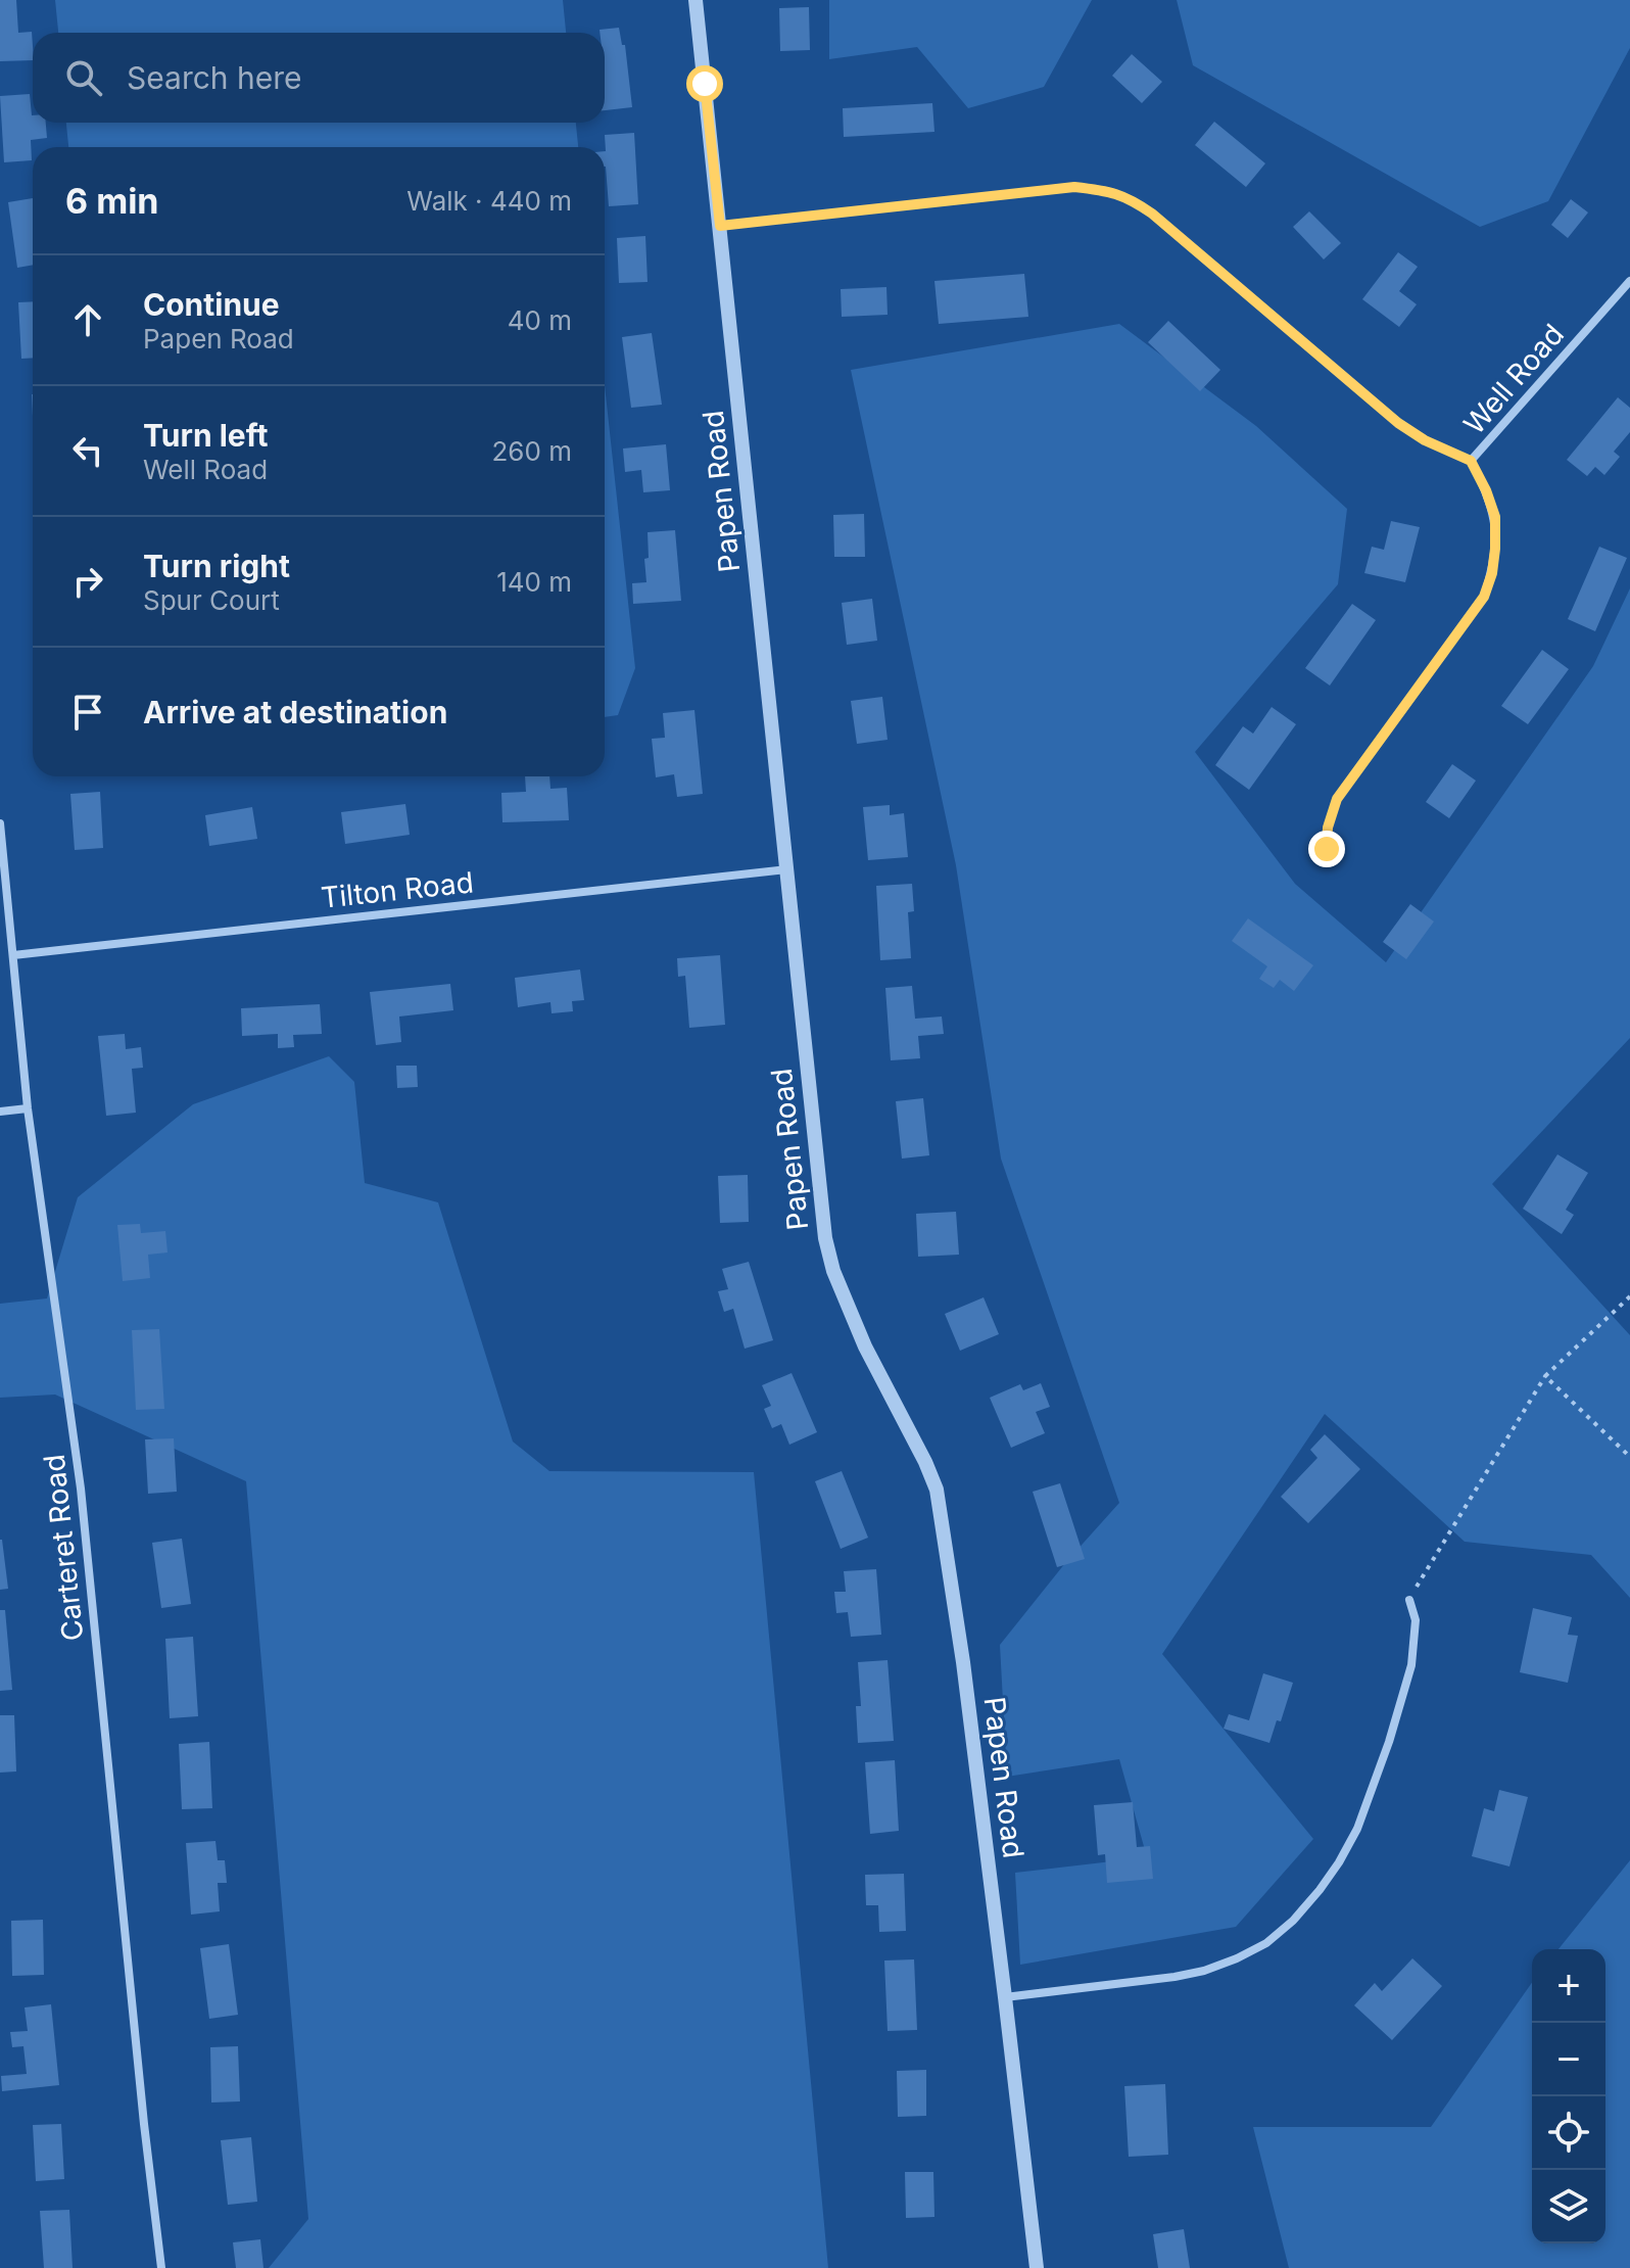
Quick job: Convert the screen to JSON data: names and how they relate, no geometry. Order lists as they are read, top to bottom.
{
  "streets": {
    "street": [
      "Well Road",
      "Papen Road",
      "Tilton Road",
      "Carteret Road"
    ]
  },
  "crossings": [
    ["Well Road", "Papen Road"],
    ["Papen Road", "Tilton Road"],
    ["Tilton Road", "Carteret Road"]
  ],
  "page": {
    "search": "Search here",
    "heading": ["6 min", "Walk · 440 m"],
    "list": [
      ["Continue", "Papen Road", "40 m"],
      ["Turn left", "Well Road", "260 m"],
      ["Turn right", "Spur Court", "140 m"],
      "Arrive at destination"
    ],
    "map_buttons": ["+", "−"]
  }
}
